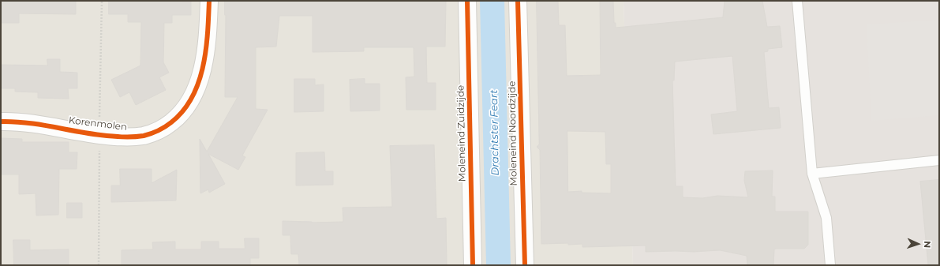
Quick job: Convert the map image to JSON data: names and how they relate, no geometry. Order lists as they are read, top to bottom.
{
  "streets": {
    "street": ["Korenmolen", "Moleneind Zuidzijde", "Moleneind Noordzijde"]
  },
  "water": ["Drachtster Feart"],
  "north": "right"
}
